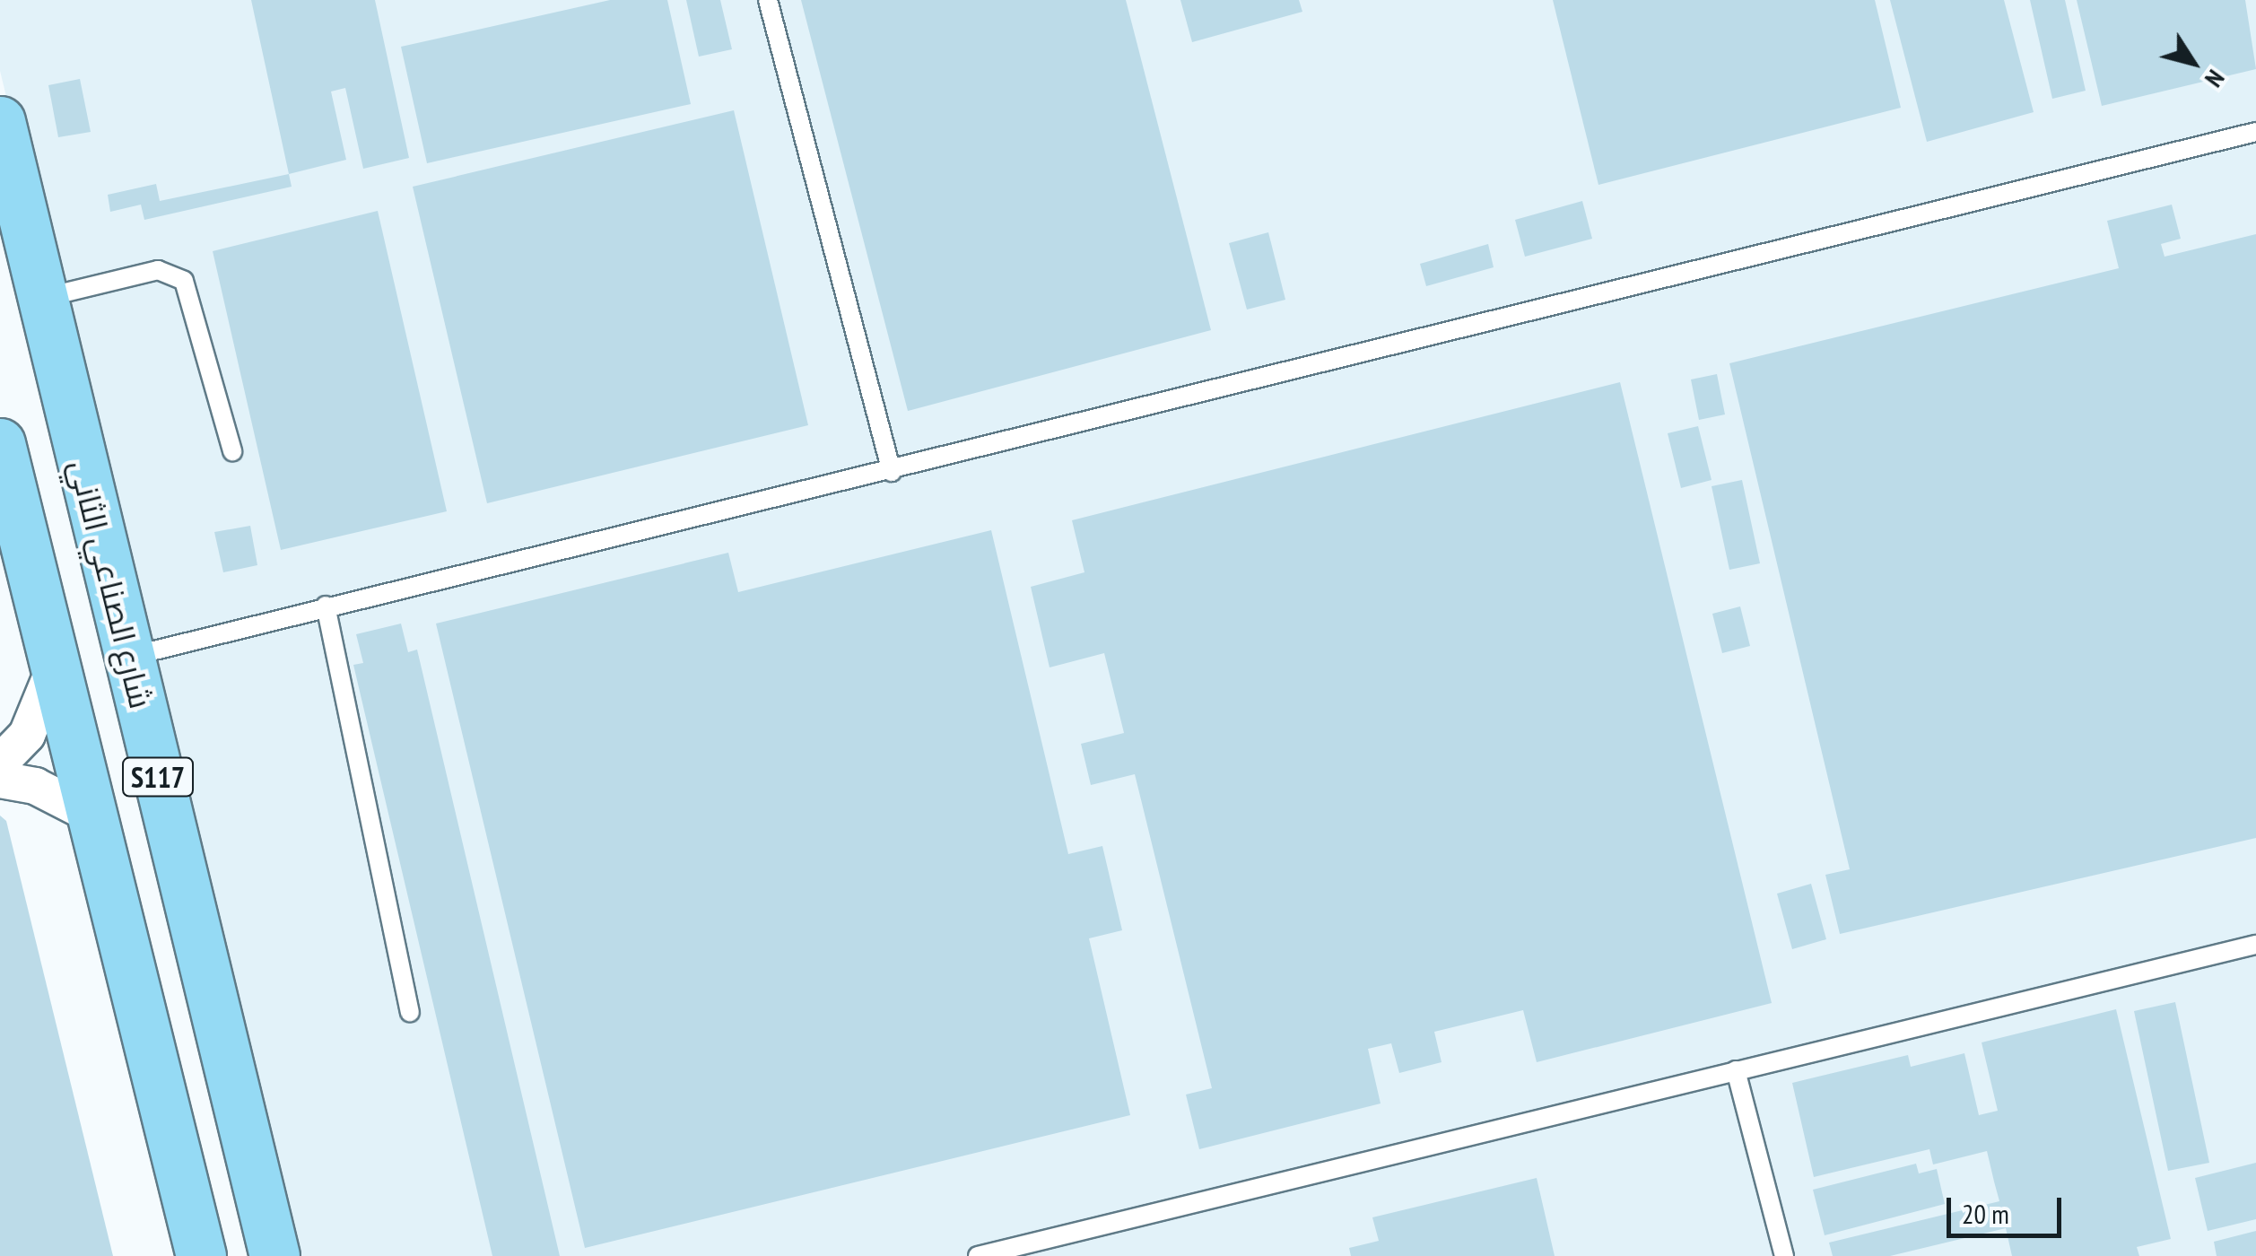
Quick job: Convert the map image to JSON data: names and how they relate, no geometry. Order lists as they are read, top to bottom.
{
  "streets": {
    "main road": ["شارع الصناعي الثاني", "S117"]
  },
  "scale_bar": "20 m",
  "north": "bottom right"
}
